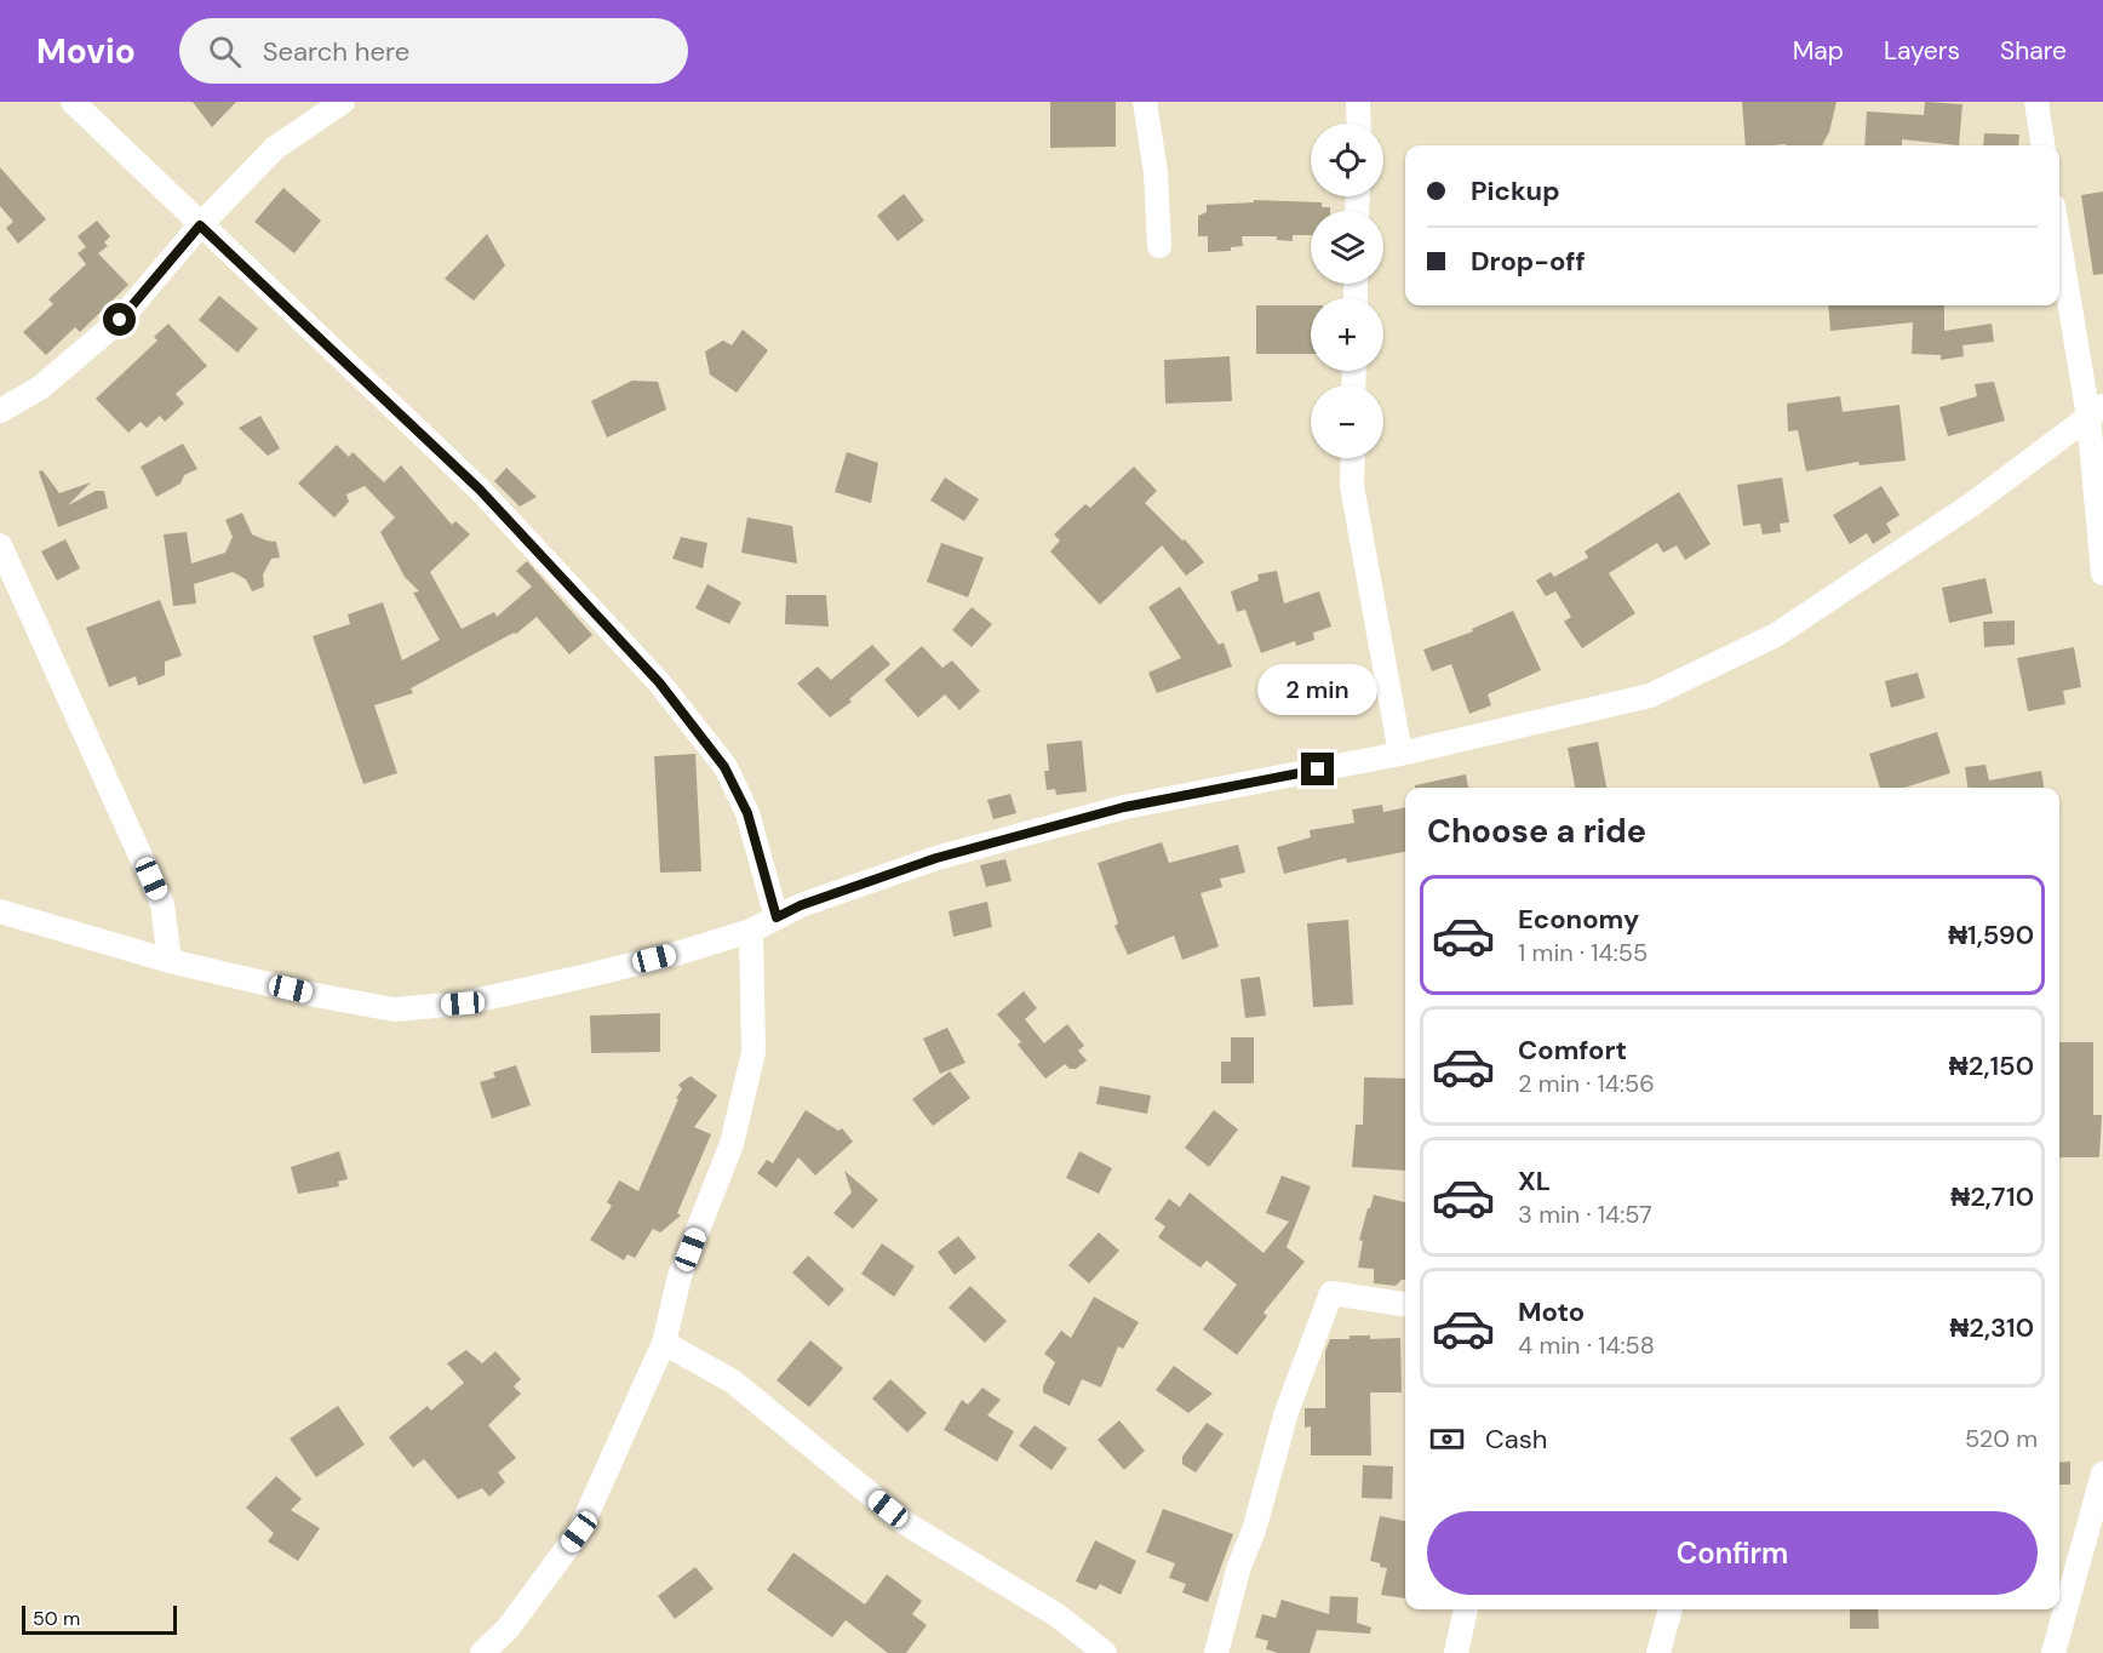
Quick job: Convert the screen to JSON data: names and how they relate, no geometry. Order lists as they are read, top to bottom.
{
  "scale_bar": "50 m",
  "page": {
    "header": "Movio",
    "search": "Search here",
    "nav": ["Map", "Layers", "Share"],
    "map_buttons": ["+", "−"],
    "banner": ["Pickup", "Drop-off"],
    "bubble": "2 min",
    "heading": "Choose a ride",
    "list": [
      {
        "name": "Economy",
        "note": "1 min · 14:55",
        "value": "₦1,590"
      },
      {
        "name": "Comfort",
        "note": "2 min · 14:56",
        "value": "₦2,150"
      },
      {
        "name": "XL",
        "note": "3 min · 14:57",
        "value": "₦2,710"
      },
      {
        "name": "Moto",
        "note": "4 min · 14:58",
        "value": "₦2,310"
      }
    ],
    "pay": ["Cash", "520 m"],
    "buttons": "Confirm",
    "scale": "50 m"
  }
}
